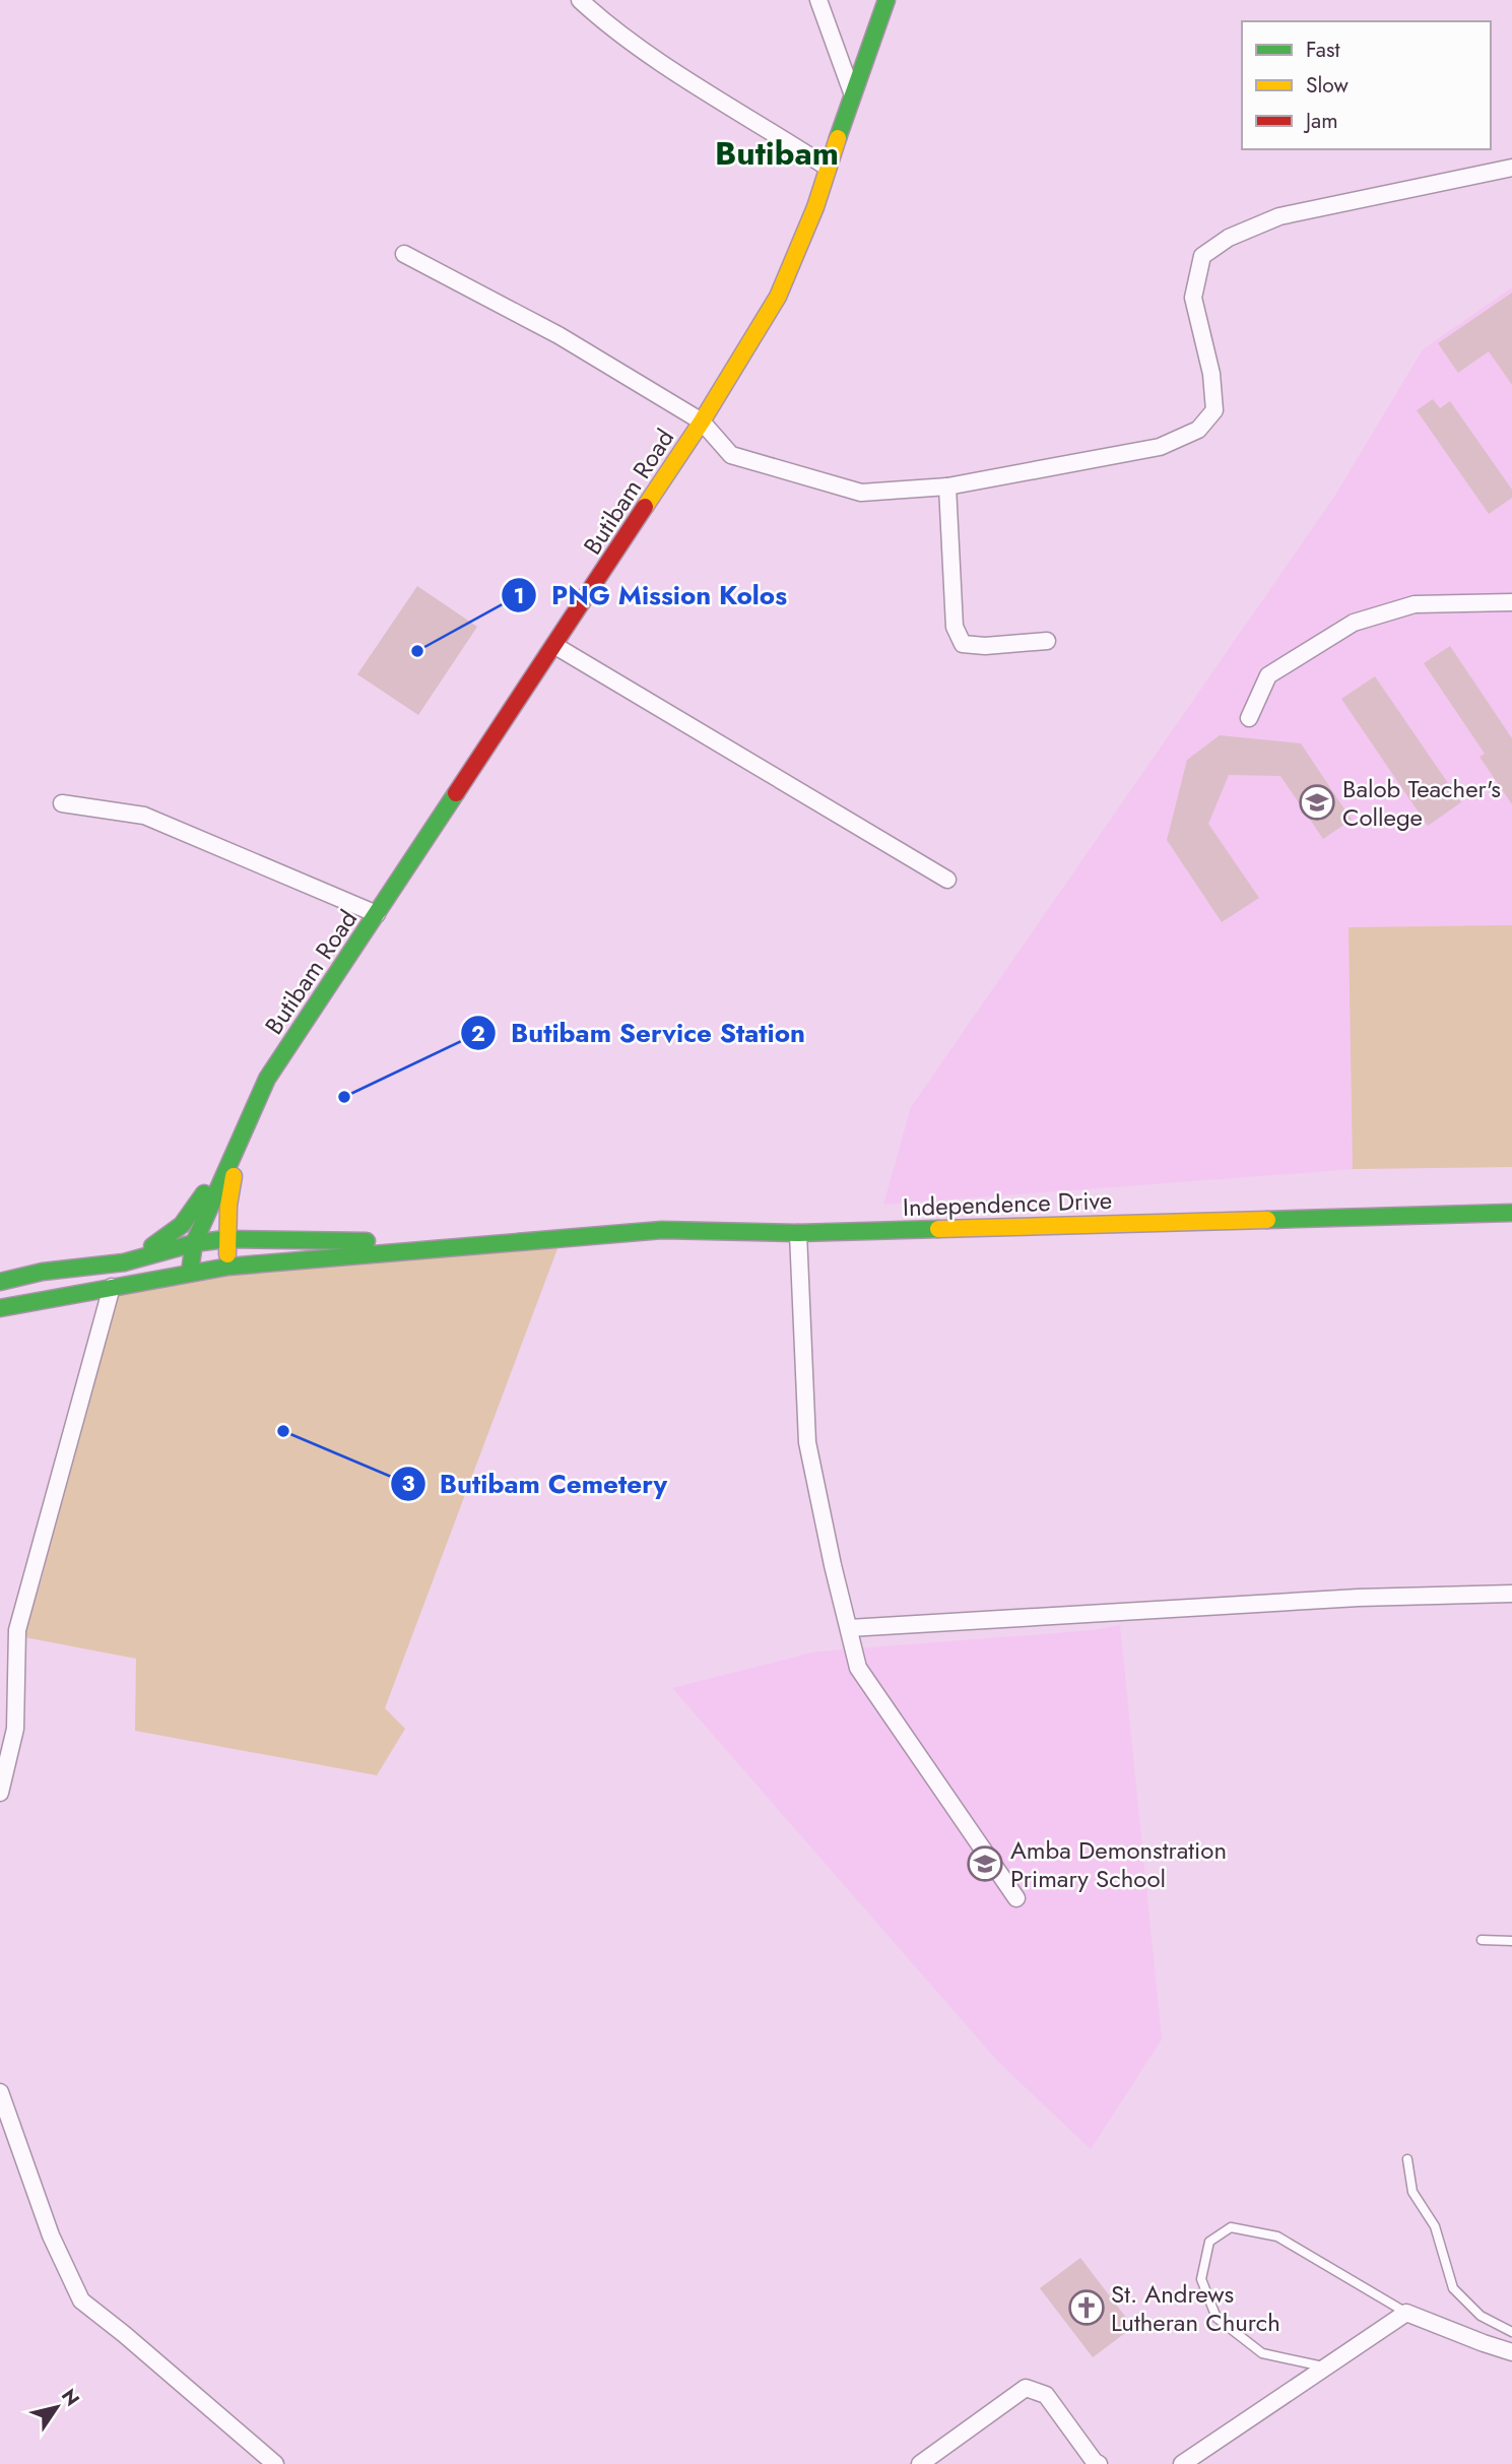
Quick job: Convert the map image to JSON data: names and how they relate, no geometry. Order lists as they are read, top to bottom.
{
  "streets": {
    "main road": ["Butibam Road", "Independence Drive"]
  },
  "districts": ["Butibam"],
  "places": {
    "other": ["PNG Mission Kolos", "Butibam Service Station", "Butibam Cemetery"],
    "school or university": ["Balob Teacher's College", "Amba Demonstration Primary School"],
    "church": ["St. Andrews Lutheran Church"]
  },
  "legend": ["Fast", "Slow", "Jam"],
  "north": "top right"
}
